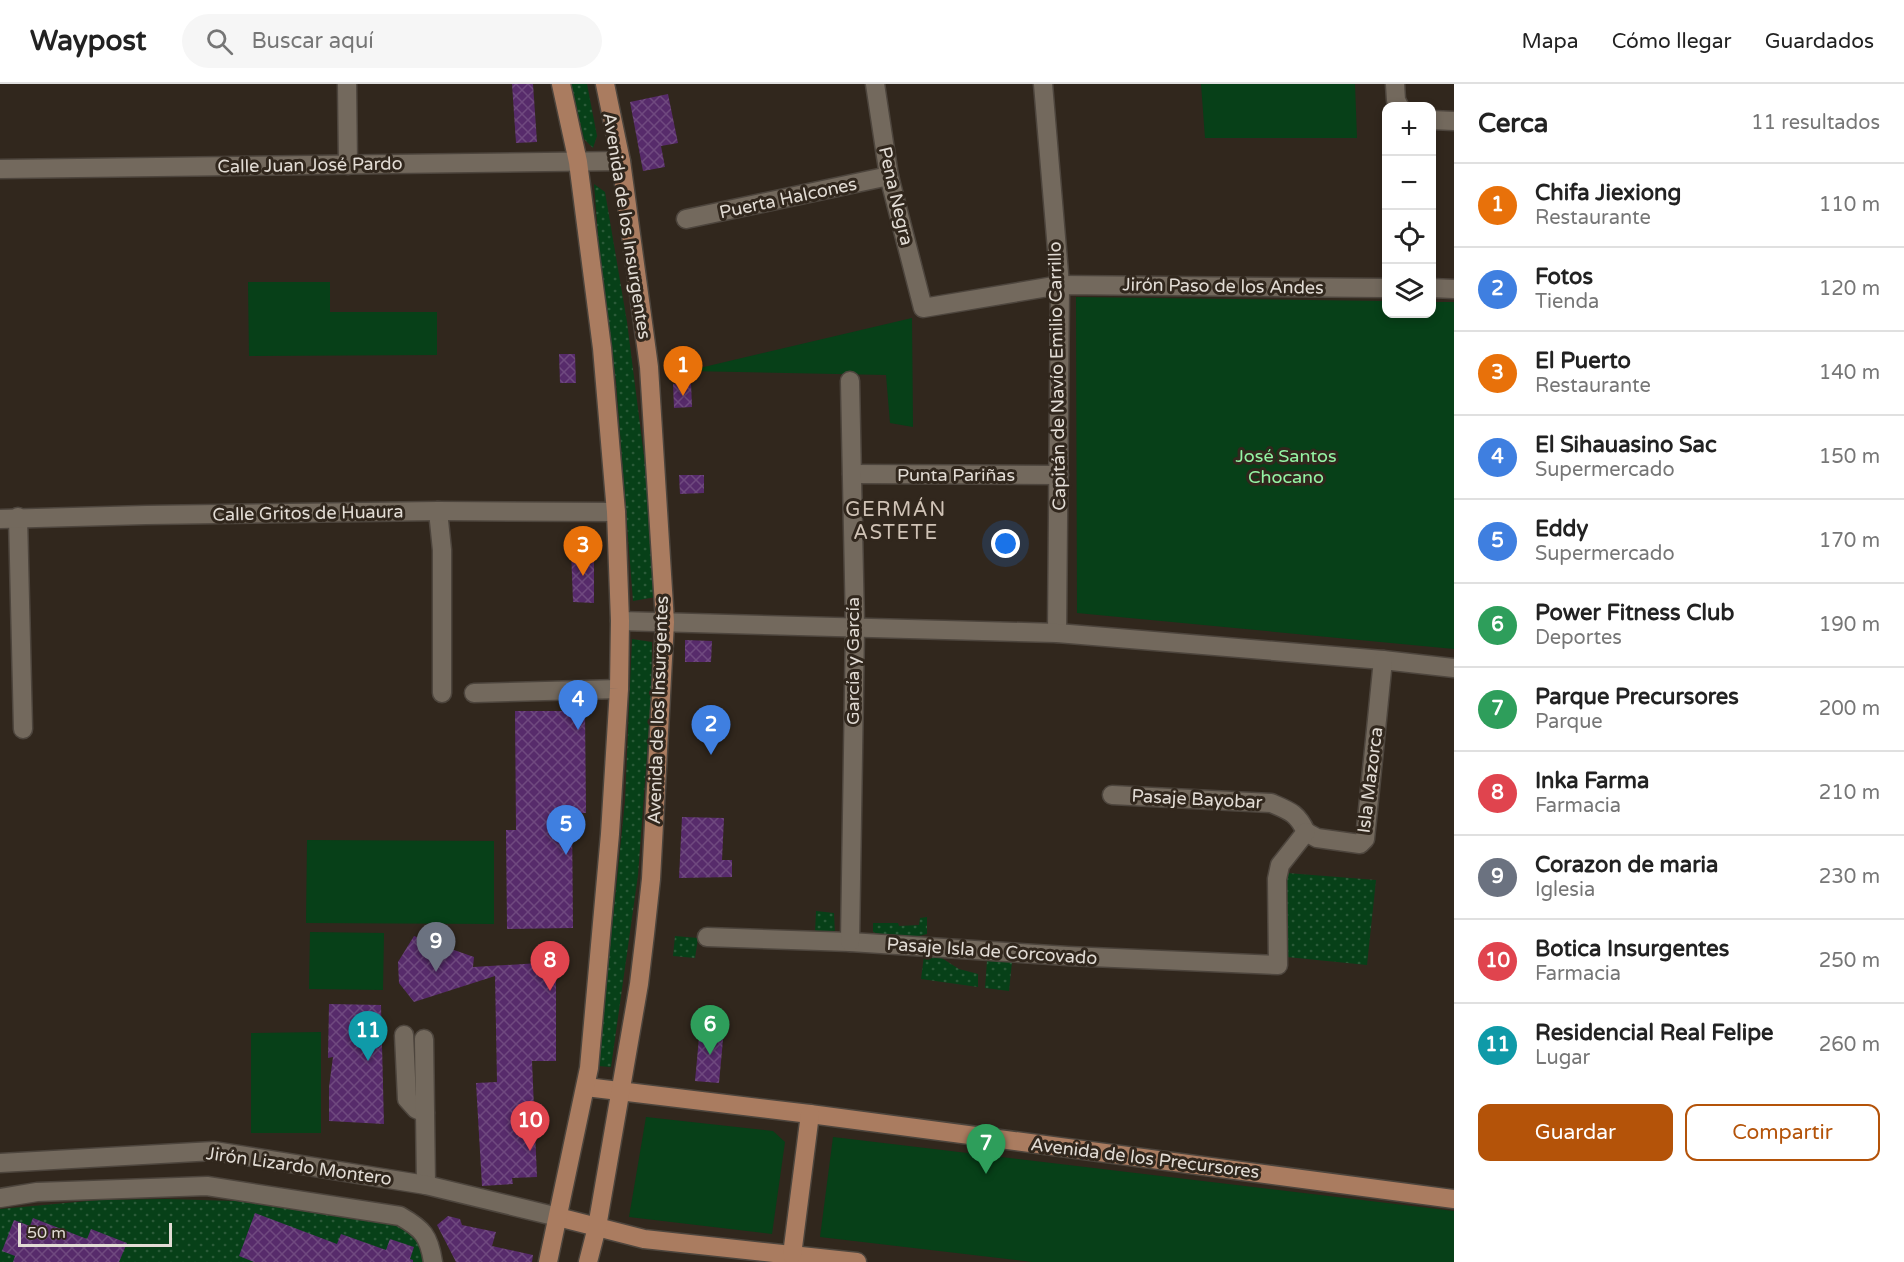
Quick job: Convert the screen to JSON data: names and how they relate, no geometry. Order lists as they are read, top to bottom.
{
  "streets": {
    "main road": ["Avenida de los Insurgentes", "Avenida de los Precursores"],
    "street": [
      "Calle Juan José Pardo",
      "Pena Negra",
      "Puerta Halcones",
      "Jirón Paso de los Andes",
      "Capitán de Navío Emilio Carrillo",
      "Punta Pariñas",
      "Calle Gritos de Huaura",
      "García y García",
      "Isla Mazorca",
      "Pasaje Bayobar",
      "Pasaje Isla de Corcovado",
      "Jirón Lizardo Montero"
    ]
  },
  "crossings": [
    ["Calle Juan José Pardo", "Avenida de los Insurgentes"],
    ["Pena Negra", "Puerta Halcones"],
    ["Pena Negra", "Jirón Paso de los Andes"],
    ["Avenida de los Insurgentes", "Avenida de los Precursores"],
    ["Jirón Paso de los Andes", "Capitán de Navío Emilio Carrillo"],
    ["Capitán de Navío Emilio Carrillo", "Punta Pariñas"],
    ["Punta Pariñas", "García y García"],
    ["García y García", "Pasaje Isla de Corcovado"],
    ["Isla Mazorca", "Pasaje Bayobar"],
    ["Isla Mazorca", "Pasaje Isla de Corcovado"],
    ["Pasaje Bayobar", "Pasaje Isla de Corcovado"]
  ],
  "districts": ["GERMÁN ASTETE"],
  "parks": ["José Santos Chocano"],
  "scale_bar": "50 m",
  "page": {
    "header": "Waypost",
    "search": "Buscar aquí",
    "nav": ["Mapa", "Cómo llegar", "Guardados"],
    "heading": ["Cerca", "11 resultados"],
    "map_buttons": ["+", "−"],
    "list": [
      {
        "mark": "1",
        "name": "Chifa Jiexiong",
        "note": "Restaurante",
        "value": "110 m"
      },
      {
        "mark": "2",
        "name": "Fotos",
        "note": "Tienda",
        "value": "120 m"
      },
      {
        "mark": "3",
        "name": "El Puerto",
        "note": "Restaurante",
        "value": "140 m"
      },
      {
        "mark": "4",
        "name": "El Sihauasino Sac",
        "note": "Supermercado",
        "value": "150 m"
      },
      {
        "mark": "5",
        "name": "Eddy",
        "note": "Supermercado",
        "value": "170 m"
      },
      {
        "mark": "6",
        "name": "Power Fitness Club",
        "note": "Deportes",
        "value": "190 m"
      },
      {
        "mark": "7",
        "name": "Parque Precursores",
        "note": "Parque",
        "value": "200 m"
      },
      {
        "mark": "8",
        "name": "Inka Farma",
        "note": "Farmacia",
        "value": "210 m"
      },
      {
        "mark": "9",
        "name": "Corazon de maria",
        "note": "Iglesia",
        "value": "230 m"
      },
      {
        "mark": "10",
        "name": "Botica Insurgentes",
        "note": "Farmacia",
        "value": "250 m"
      },
      {
        "mark": "11",
        "name": "Residencial Real Felipe",
        "note": "Lugar",
        "value": "260 m"
      }
    ],
    "pins": [
      "1",
      "3",
      "4",
      "2",
      "5",
      "9",
      "8",
      "6",
      "11",
      "10",
      "7"
    ],
    "buttons": ["Guardar", "Compartir"],
    "scale": "50 m"
  }
}
